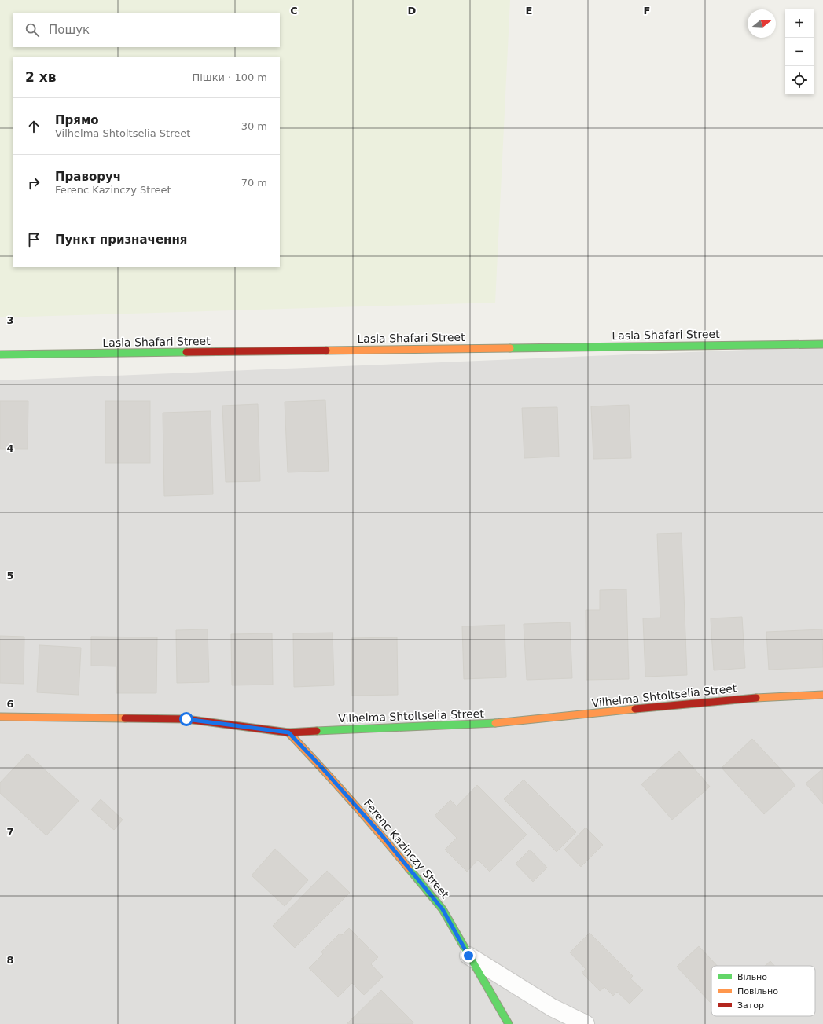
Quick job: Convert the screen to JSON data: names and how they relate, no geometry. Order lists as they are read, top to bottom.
{
  "streets": {
    "street": ["Lasla Shafari Street", "Vilhelma Shtoltselia Street", "Ferenc Kazinczy Street"]
  },
  "crossings": [
    ["Vilhelma Shtoltselia Street", "Ferenc Kazinczy Street"]
  ],
  "legend": ["Вільно", "Повільно", "Затор"],
  "north": "right",
  "page": {
    "map_buttons": ["+", "−"],
    "search": "Пошук",
    "heading": ["2 хв", "Пішки · 100 m"],
    "list": [
      ["Прямо", "Vilhelma Shtoltselia Street", "30 m"],
      ["Праворуч", "Ferenc Kazinczy Street", "70 m"],
      "Пункт призначення"
    ]
  },
  "grid": {
    "columns": [
      "C",
      "D",
      "E",
      "F"
    ],
    "rows": [
      "3",
      "4",
      "5",
      "6",
      "7",
      "8"
    ]
  }
}
